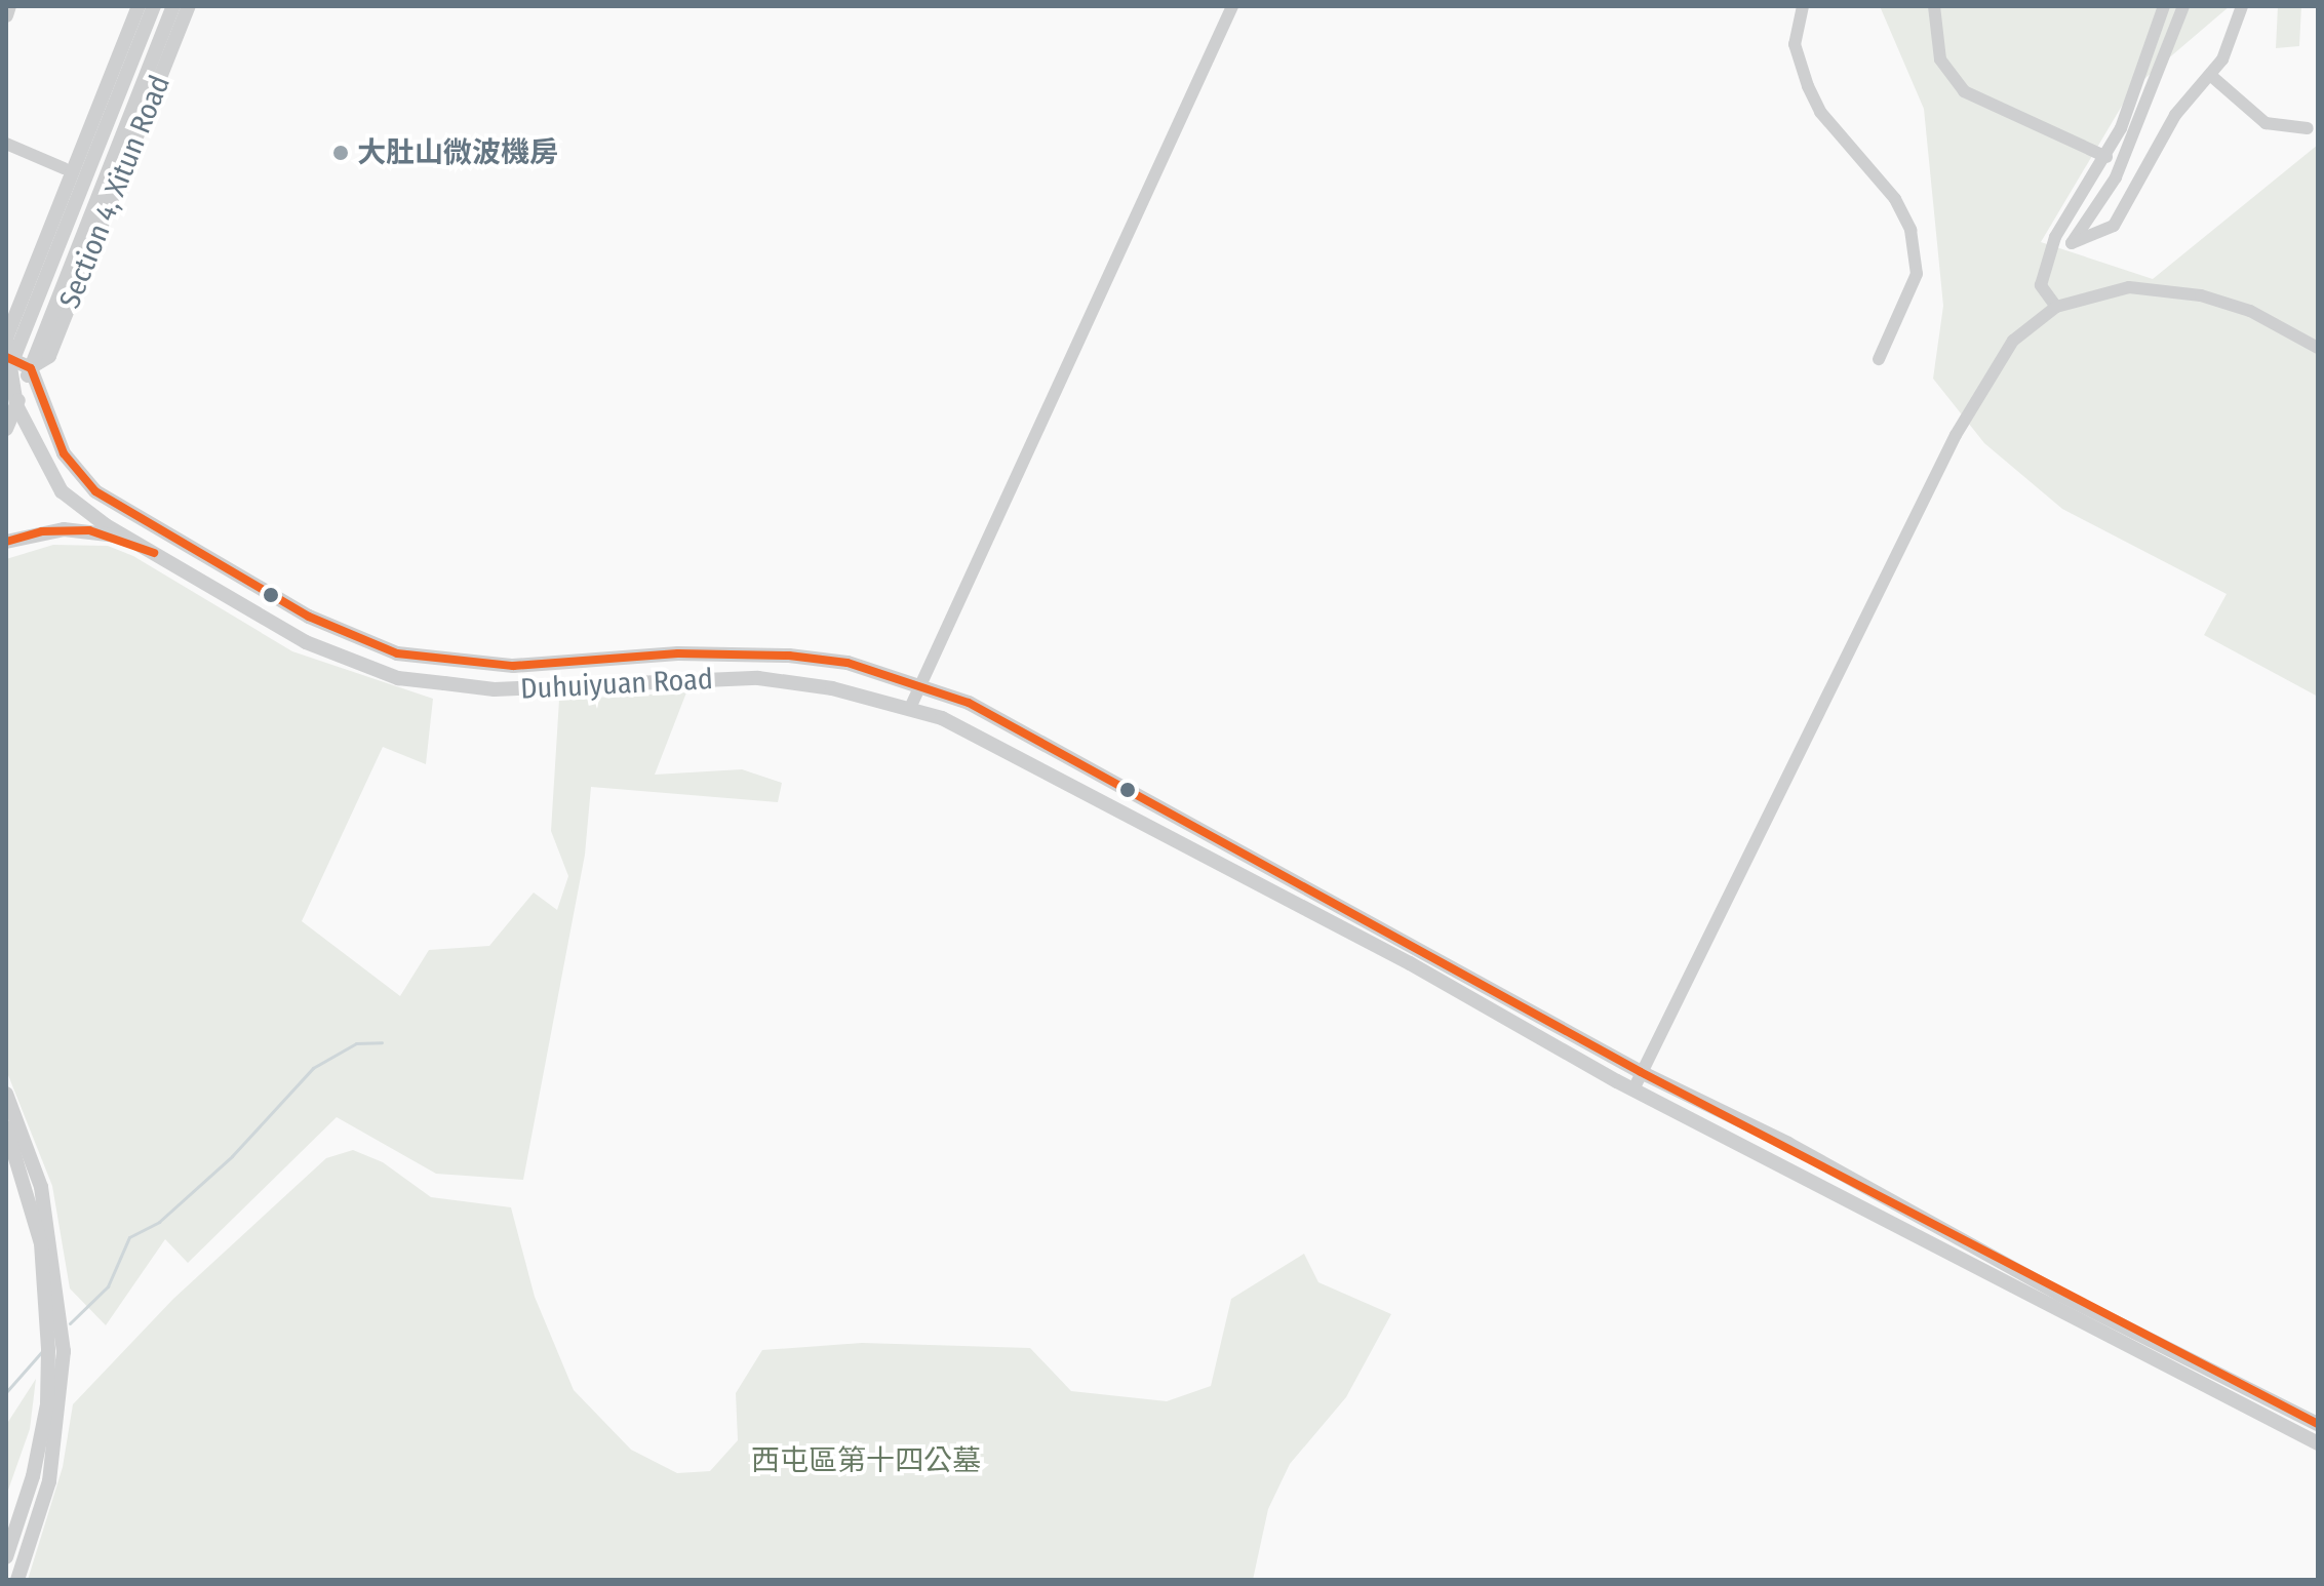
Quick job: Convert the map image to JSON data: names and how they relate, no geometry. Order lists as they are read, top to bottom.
{
  "streets": {
    "street": ["Section 4, Xitun Road", "Duhuiyuan Road"]
  },
  "crossings": [
    ["Section 4, Xitun Road", "Duhuiyuan Road"]
  ],
  "parks": ["西屯區第十四公墓"],
  "places": ["大肚山微波機房"]
}
